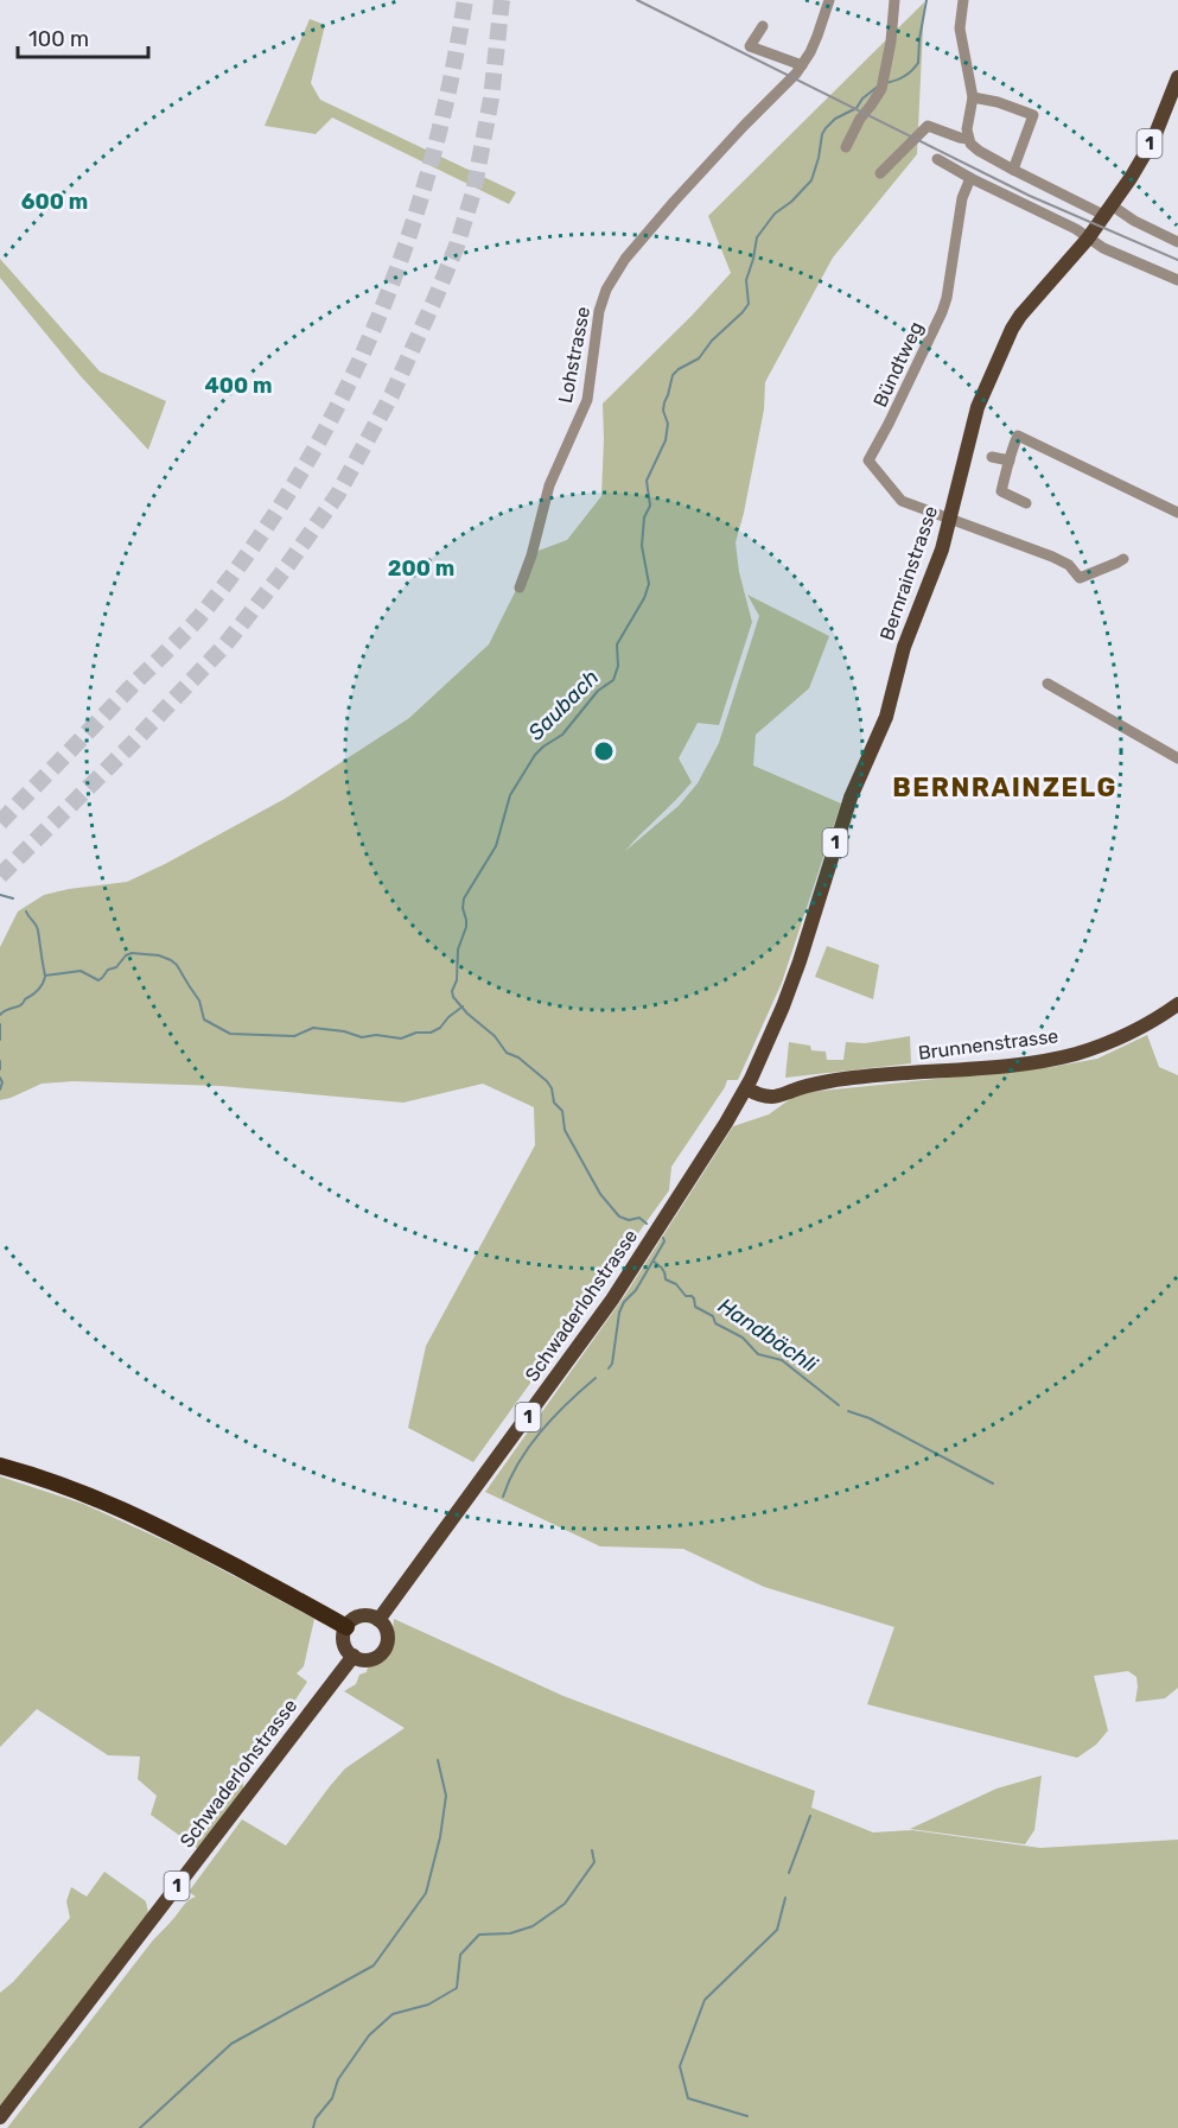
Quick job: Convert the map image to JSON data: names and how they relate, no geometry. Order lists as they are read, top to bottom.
{
  "streets": {
    "main road": [
      "1",
      "Bernrainstrasse",
      "Brunnenstrasse",
      "Schwaderlohstrasse"
    ],
    "street": ["Lohstrasse", "Bündtweg"]
  },
  "crossings": [
    ["Bündtweg", "Bernrainstrasse"],
    ["Bernrainstrasse", "Brunnenstrasse"],
    ["Bernrainstrasse", "Schwaderlohstrasse"]
  ],
  "districts": ["BERNRAINZELG"],
  "water": ["Saubach", "Handbächli"],
  "scale_bar": "100 m",
  "rings": ["600 m", "400 m", "200 m"]
}
